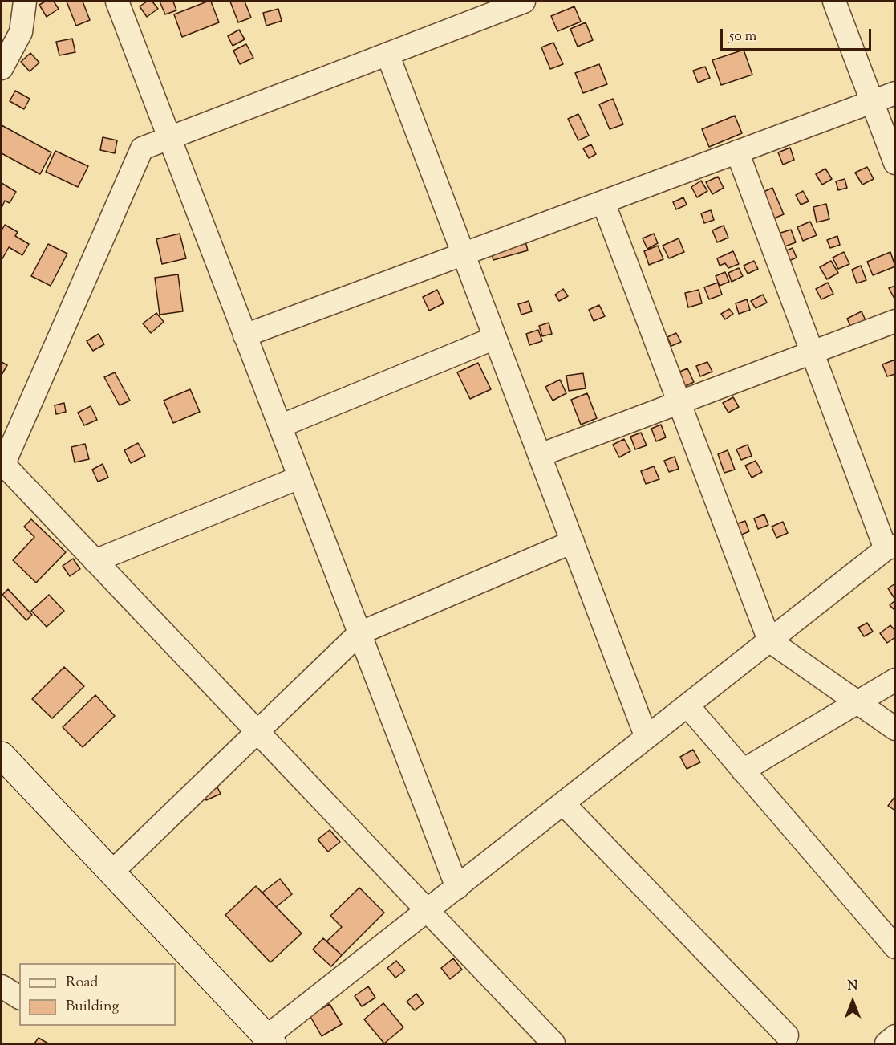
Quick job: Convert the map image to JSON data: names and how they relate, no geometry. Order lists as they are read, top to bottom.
{
  "legend": ["Road", "Building"],
  "scale_bar": "50 m",
  "north": "top"
}
